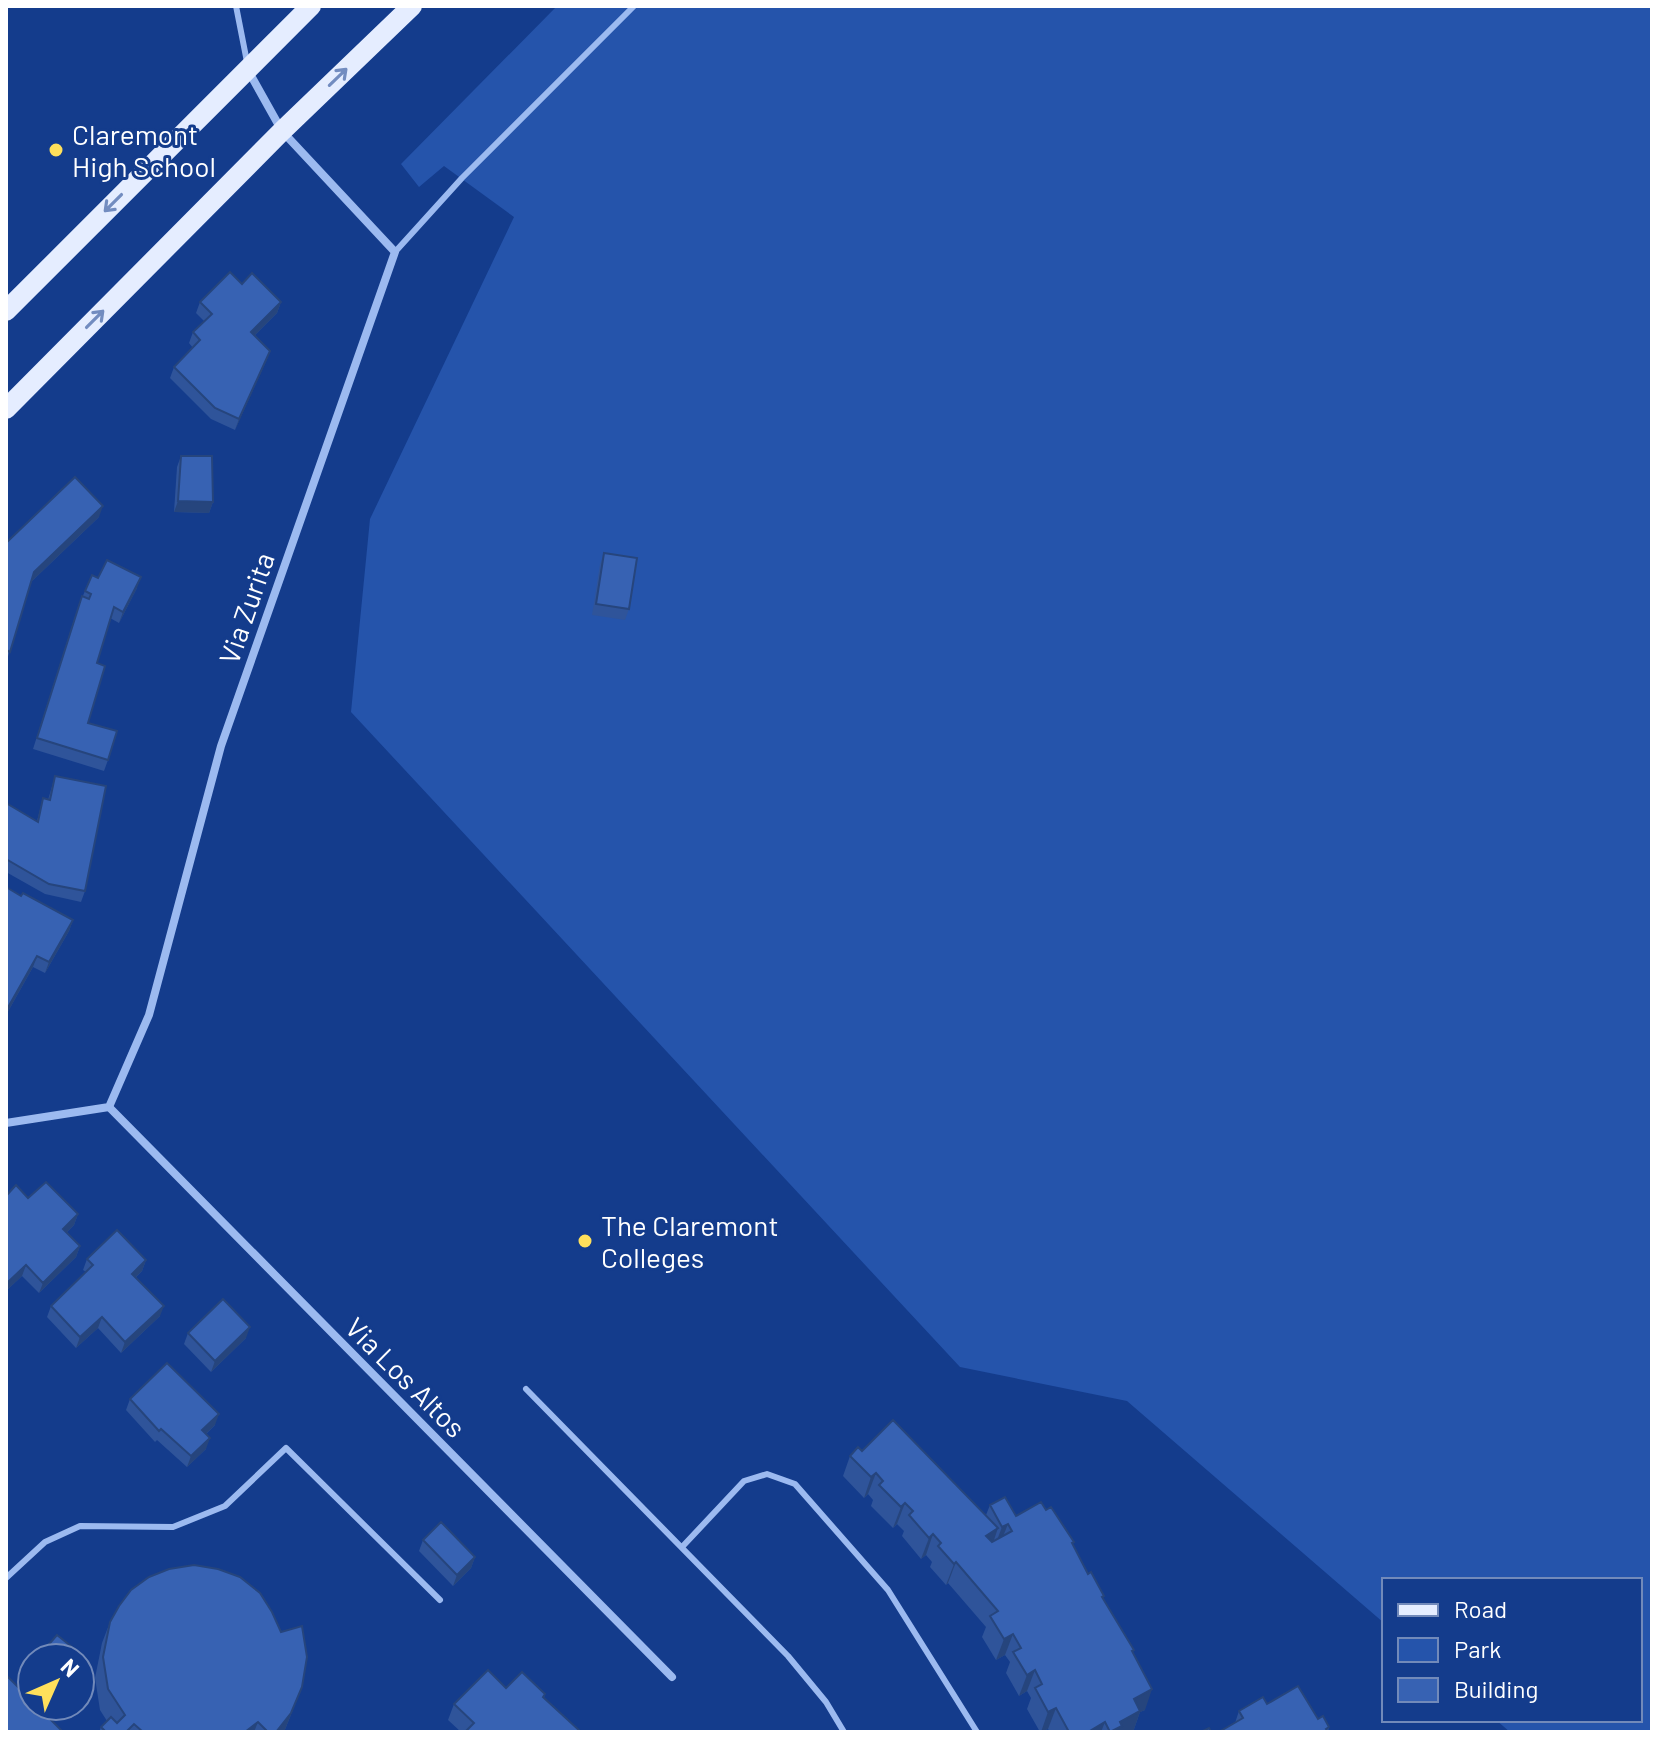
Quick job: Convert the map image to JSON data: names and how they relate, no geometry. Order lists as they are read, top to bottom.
{
  "streets": {
    "street": ["Via Zurita", "Via Los Altos"]
  },
  "crossings": [
    ["Via Zurita", "Via Los Altos"]
  ],
  "places": ["Claremont High School", "The Claremont Colleges"],
  "legend": ["Road", "Park", "Building"],
  "north": "top right"
}
